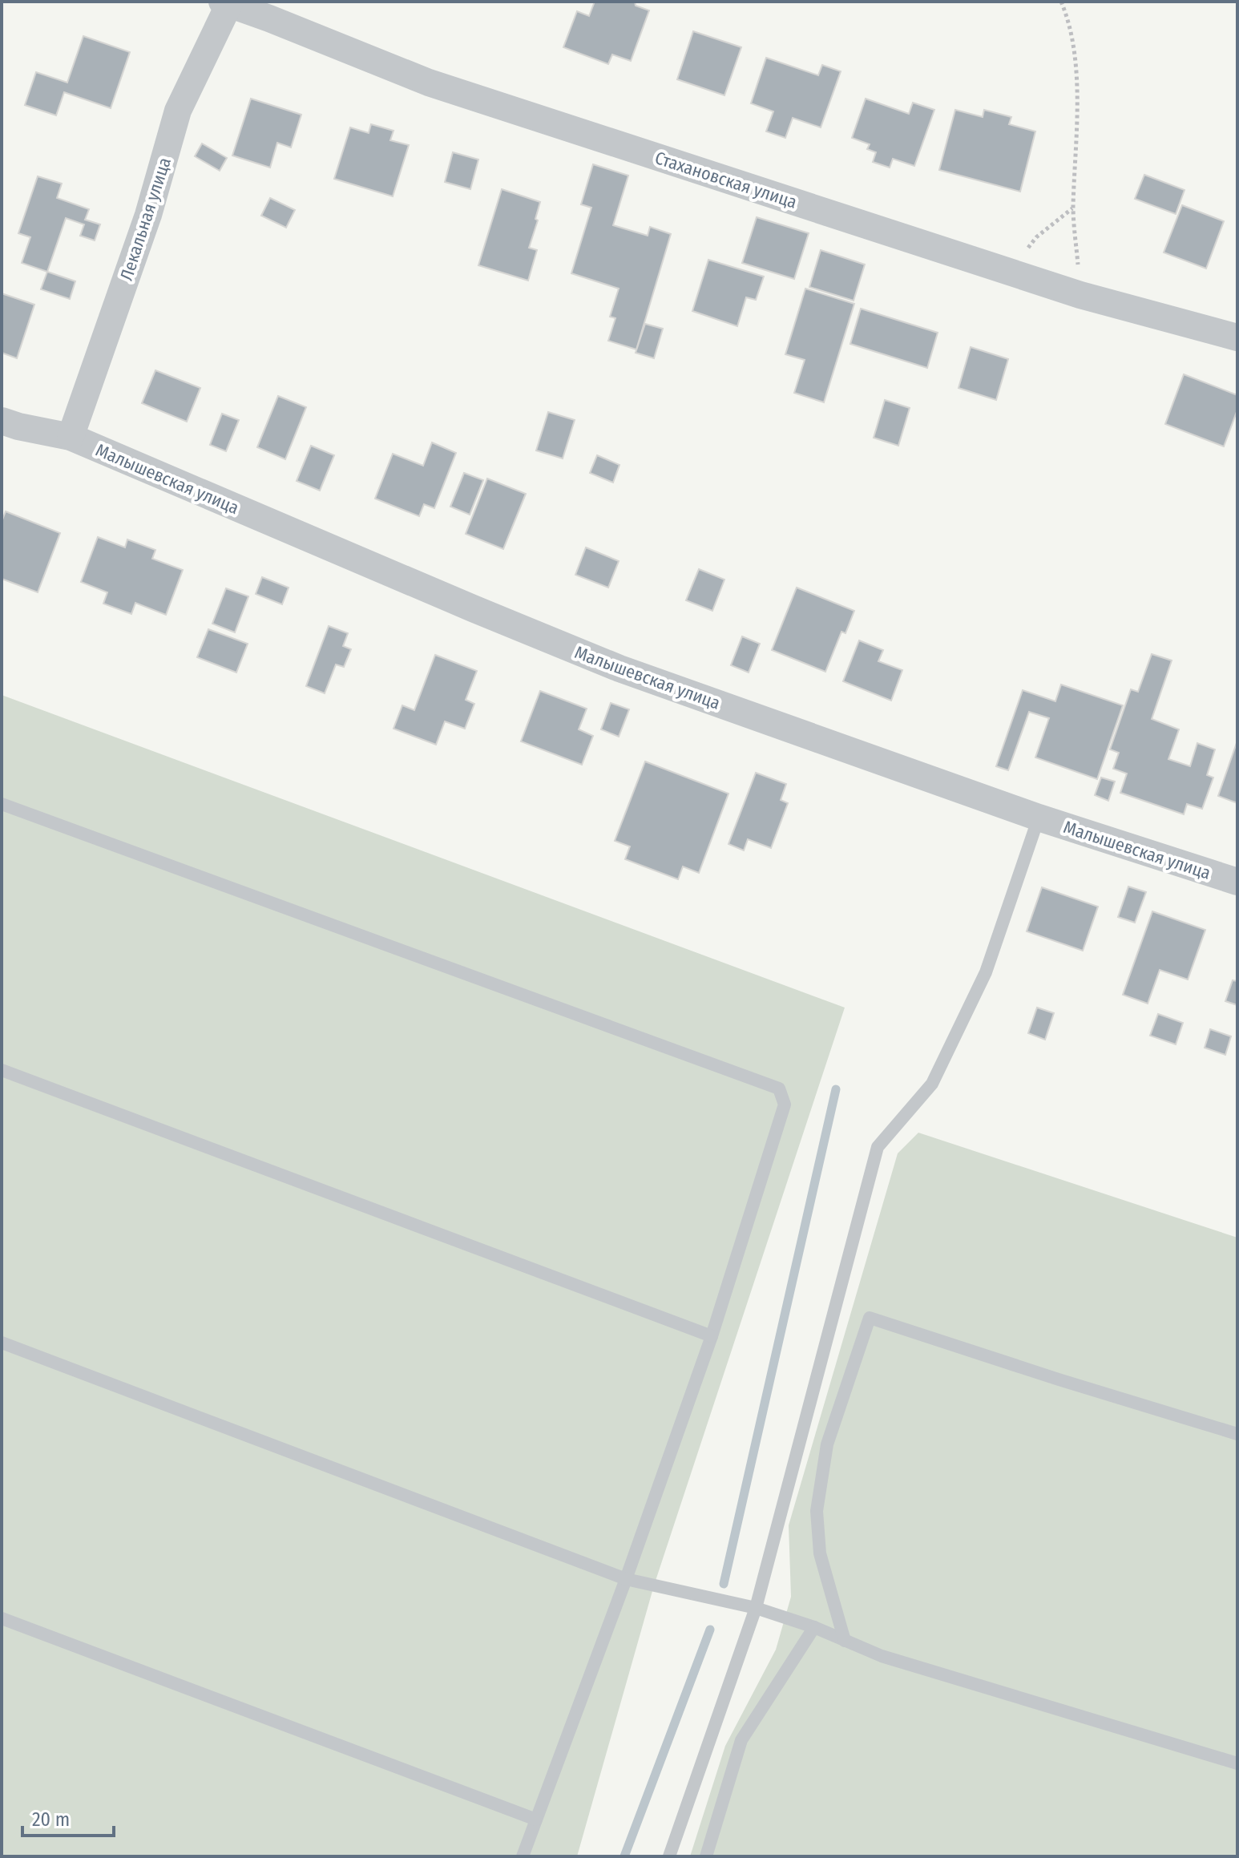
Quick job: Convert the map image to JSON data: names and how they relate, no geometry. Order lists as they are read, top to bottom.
{
  "streets": {
    "street": ["Стахановская улица", "Лекальная улица", "Малышевская улица"]
  },
  "crossings": [
    ["Стахановская улица", "Лекальная улица"],
    ["Лекальная улица", "Малышевская улица"]
  ],
  "scale_bar": "20 m"
}
